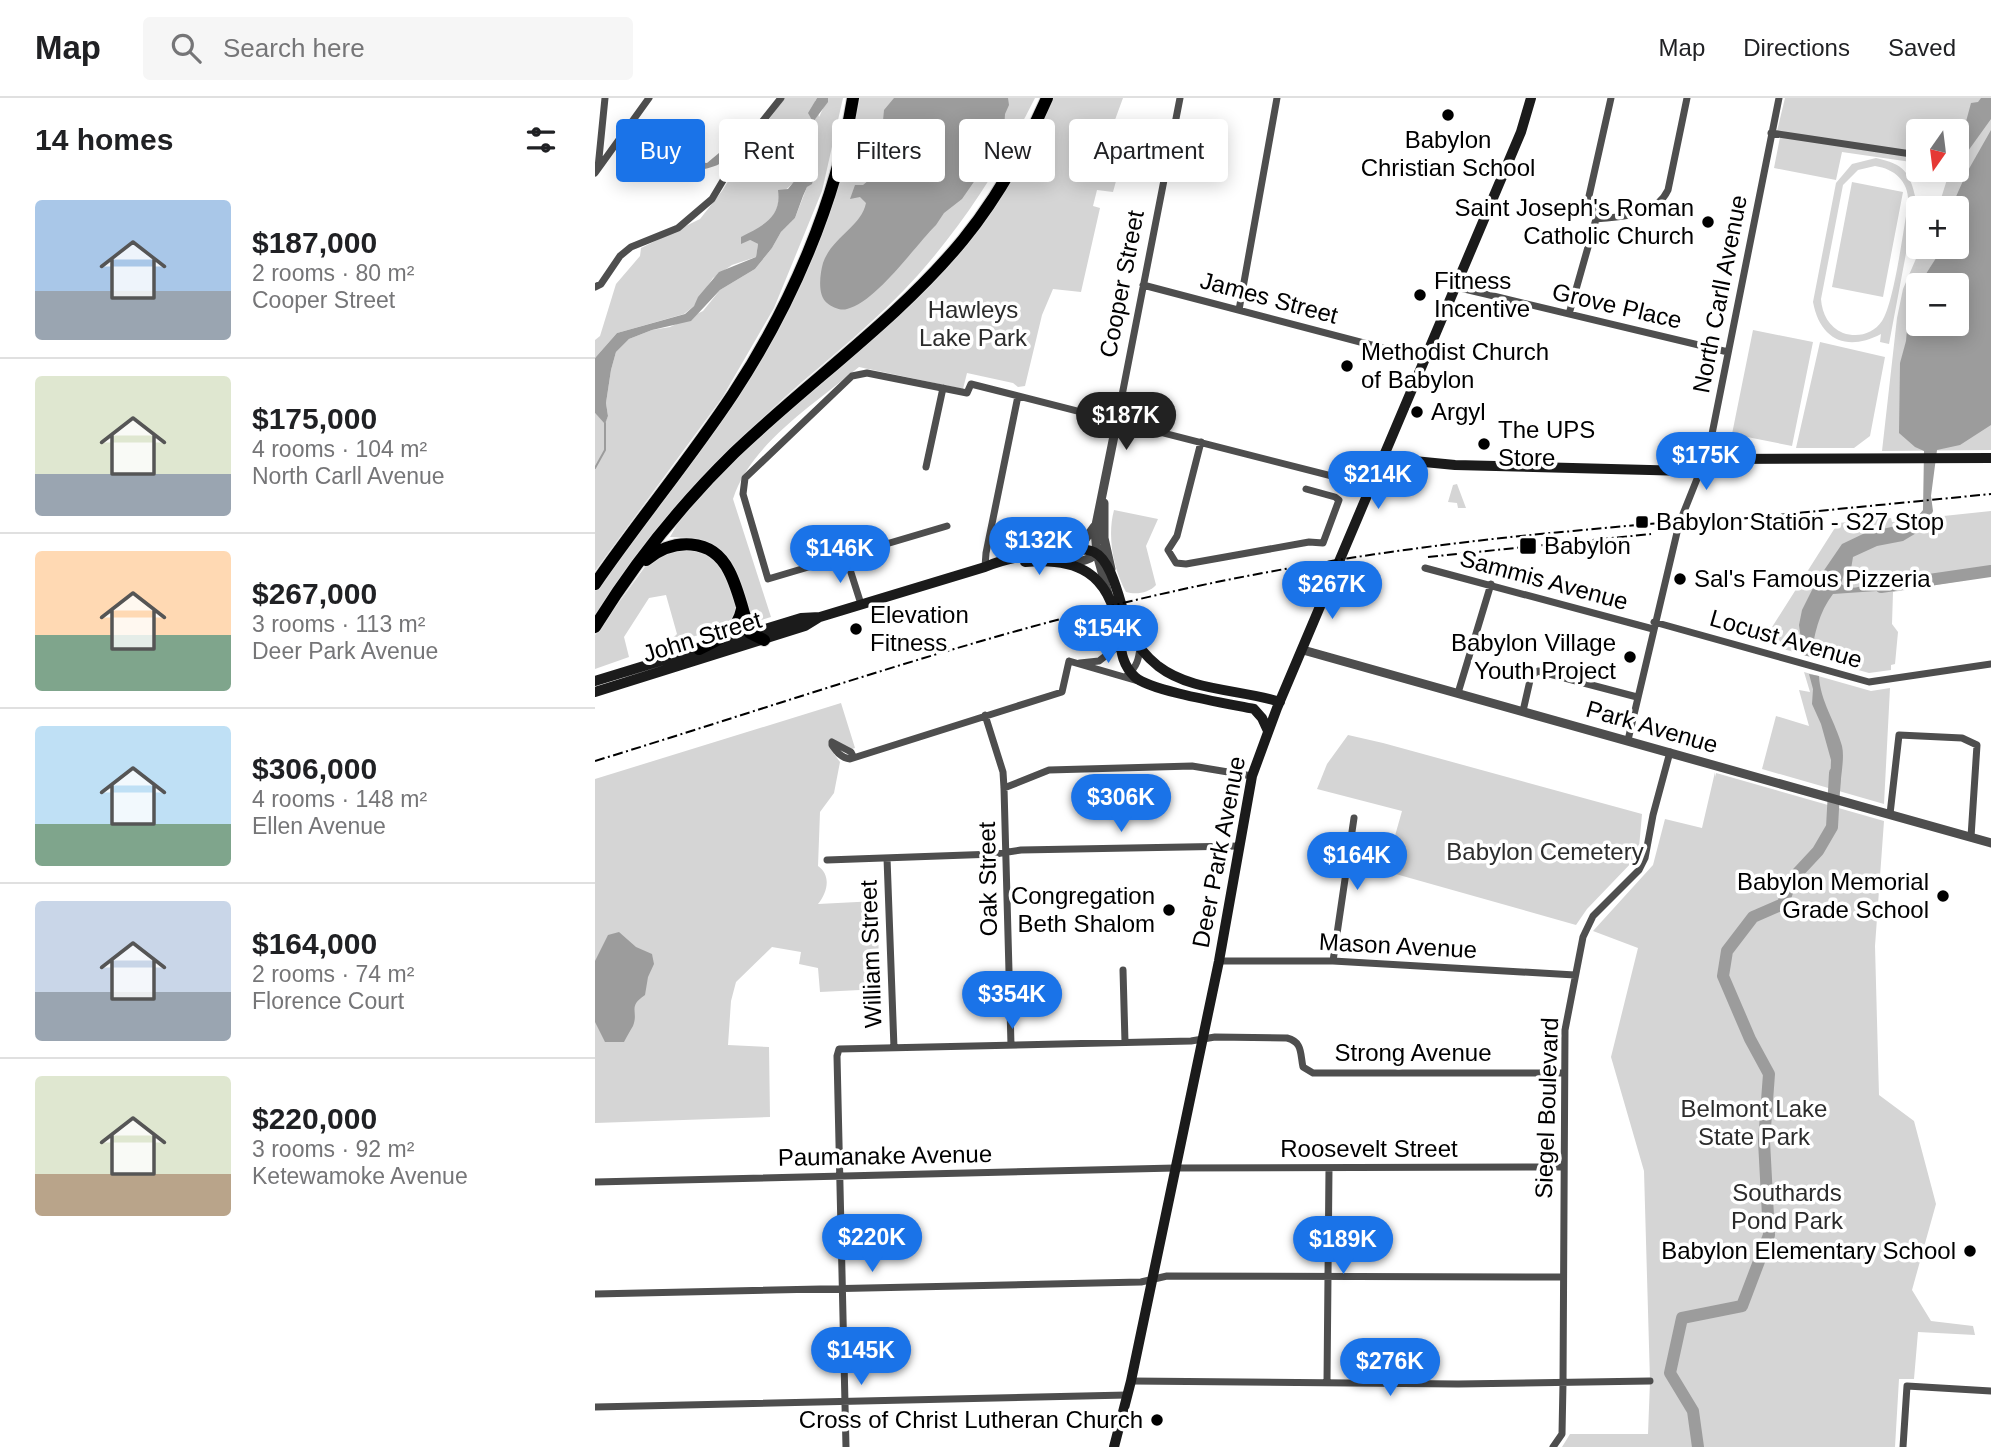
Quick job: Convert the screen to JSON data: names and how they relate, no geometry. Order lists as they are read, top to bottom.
{
  "streets": {
    "main road": ["Cooper Street", "John Street", "Deer Park Avenue"],
    "street": [
      "North Carll Avenue",
      "James Street",
      "Grove Place",
      "Sammis Avenue",
      "Locust Avenue",
      "Park Avenue",
      "Oak Street",
      "Mason Avenue",
      "William Street",
      "Strong Avenue",
      "Siegel Boulevard",
      "Roosevelt Street",
      "Paumanake Avenue"
    ]
  },
  "crossings": [
    ["Cooper Street", "James Street"],
    ["Cooper Street", "John Street"],
    ["North Carll Avenue", "Grove Place"],
    ["North Carll Avenue", "Sammis Avenue"],
    ["North Carll Avenue", "Locust Avenue"],
    ["North Carll Avenue", "Park Avenue"],
    ["James Street", "Deer Park Avenue"],
    ["Grove Place", "Deer Park Avenue"],
    ["Sammis Avenue", "Locust Avenue"],
    ["Park Avenue", "Deer Park Avenue"],
    ["Park Avenue", "Siegel Boulevard"],
    ["Deer Park Avenue", "Mason Avenue"],
    ["Deer Park Avenue", "Strong Avenue"],
    ["Deer Park Avenue", "Roosevelt Street"],
    ["Deer Park Avenue", "Paumanake Avenue"],
    ["Mason Avenue", "Siegel Boulevard"],
    ["Strong Avenue", "Siegel Boulevard"],
    ["Siegel Boulevard", "Roosevelt Street"],
    ["Roosevelt Street", "Paumanake Avenue"]
  ],
  "parks": [
    "Hawleys Lake Park",
    "Babylon Cemetery",
    "Belmont Lake State Park",
    "Southards Pond Park"
  ],
  "places": {
    "other": [
      "Babylon Christian School",
      "Saint Joseph's Roman Catholic Church",
      "Fitness Incentive",
      "Methodist Church of Babylon",
      "Argyl",
      "The UPS Store",
      "Sal's Famous Pizzeria",
      "Elevation Fitness",
      "Babylon Village Youth Project",
      "Babylon Memorial Grade School",
      "Congregation Beth Shalom",
      "Babylon Elementary School",
      "Cross of Christ Lutheran Church"
    ],
    "transit": ["Babylon Station - S27 Stop", "Babylon"]
  },
  "north": "bottom",
  "page": {
    "header": "Map",
    "search": "Search here",
    "nav": ["Map", "Directions", "Saved"],
    "heading": "14 homes",
    "map_buttons": ["+", "−"],
    "chip": [
      "Buy",
      "Rent",
      "Filters",
      "New",
      "Apartment"
    ],
    "list": [
      {
        "name": "$187,000",
        "note": "2 rooms · 80 m² · Cooper Street"
      },
      {
        "name": "$175,000",
        "note": "4 rooms · 104 m² · North Carll Avenue"
      },
      {
        "name": "$267,000",
        "note": "3 rooms · 113 m² · Deer Park Avenue"
      },
      {
        "name": "$306,000",
        "note": "4 rooms · 148 m² · Ellen Avenue"
      },
      {
        "name": "$164,000",
        "note": "2 rooms · 74 m² · Florence Court"
      },
      {
        "name": "$220,000",
        "note": "3 rooms · 92 m² · Ketewamoke Avenue"
      }
    ],
    "price": [
      "$187K",
      "$175K",
      "$214K",
      "$132K",
      "$146K",
      "$267K",
      "$154K",
      "$306K",
      "$164K",
      "$354K",
      "$220K",
      "$189K",
      "$145K",
      "$276K"
    ]
  }
}
